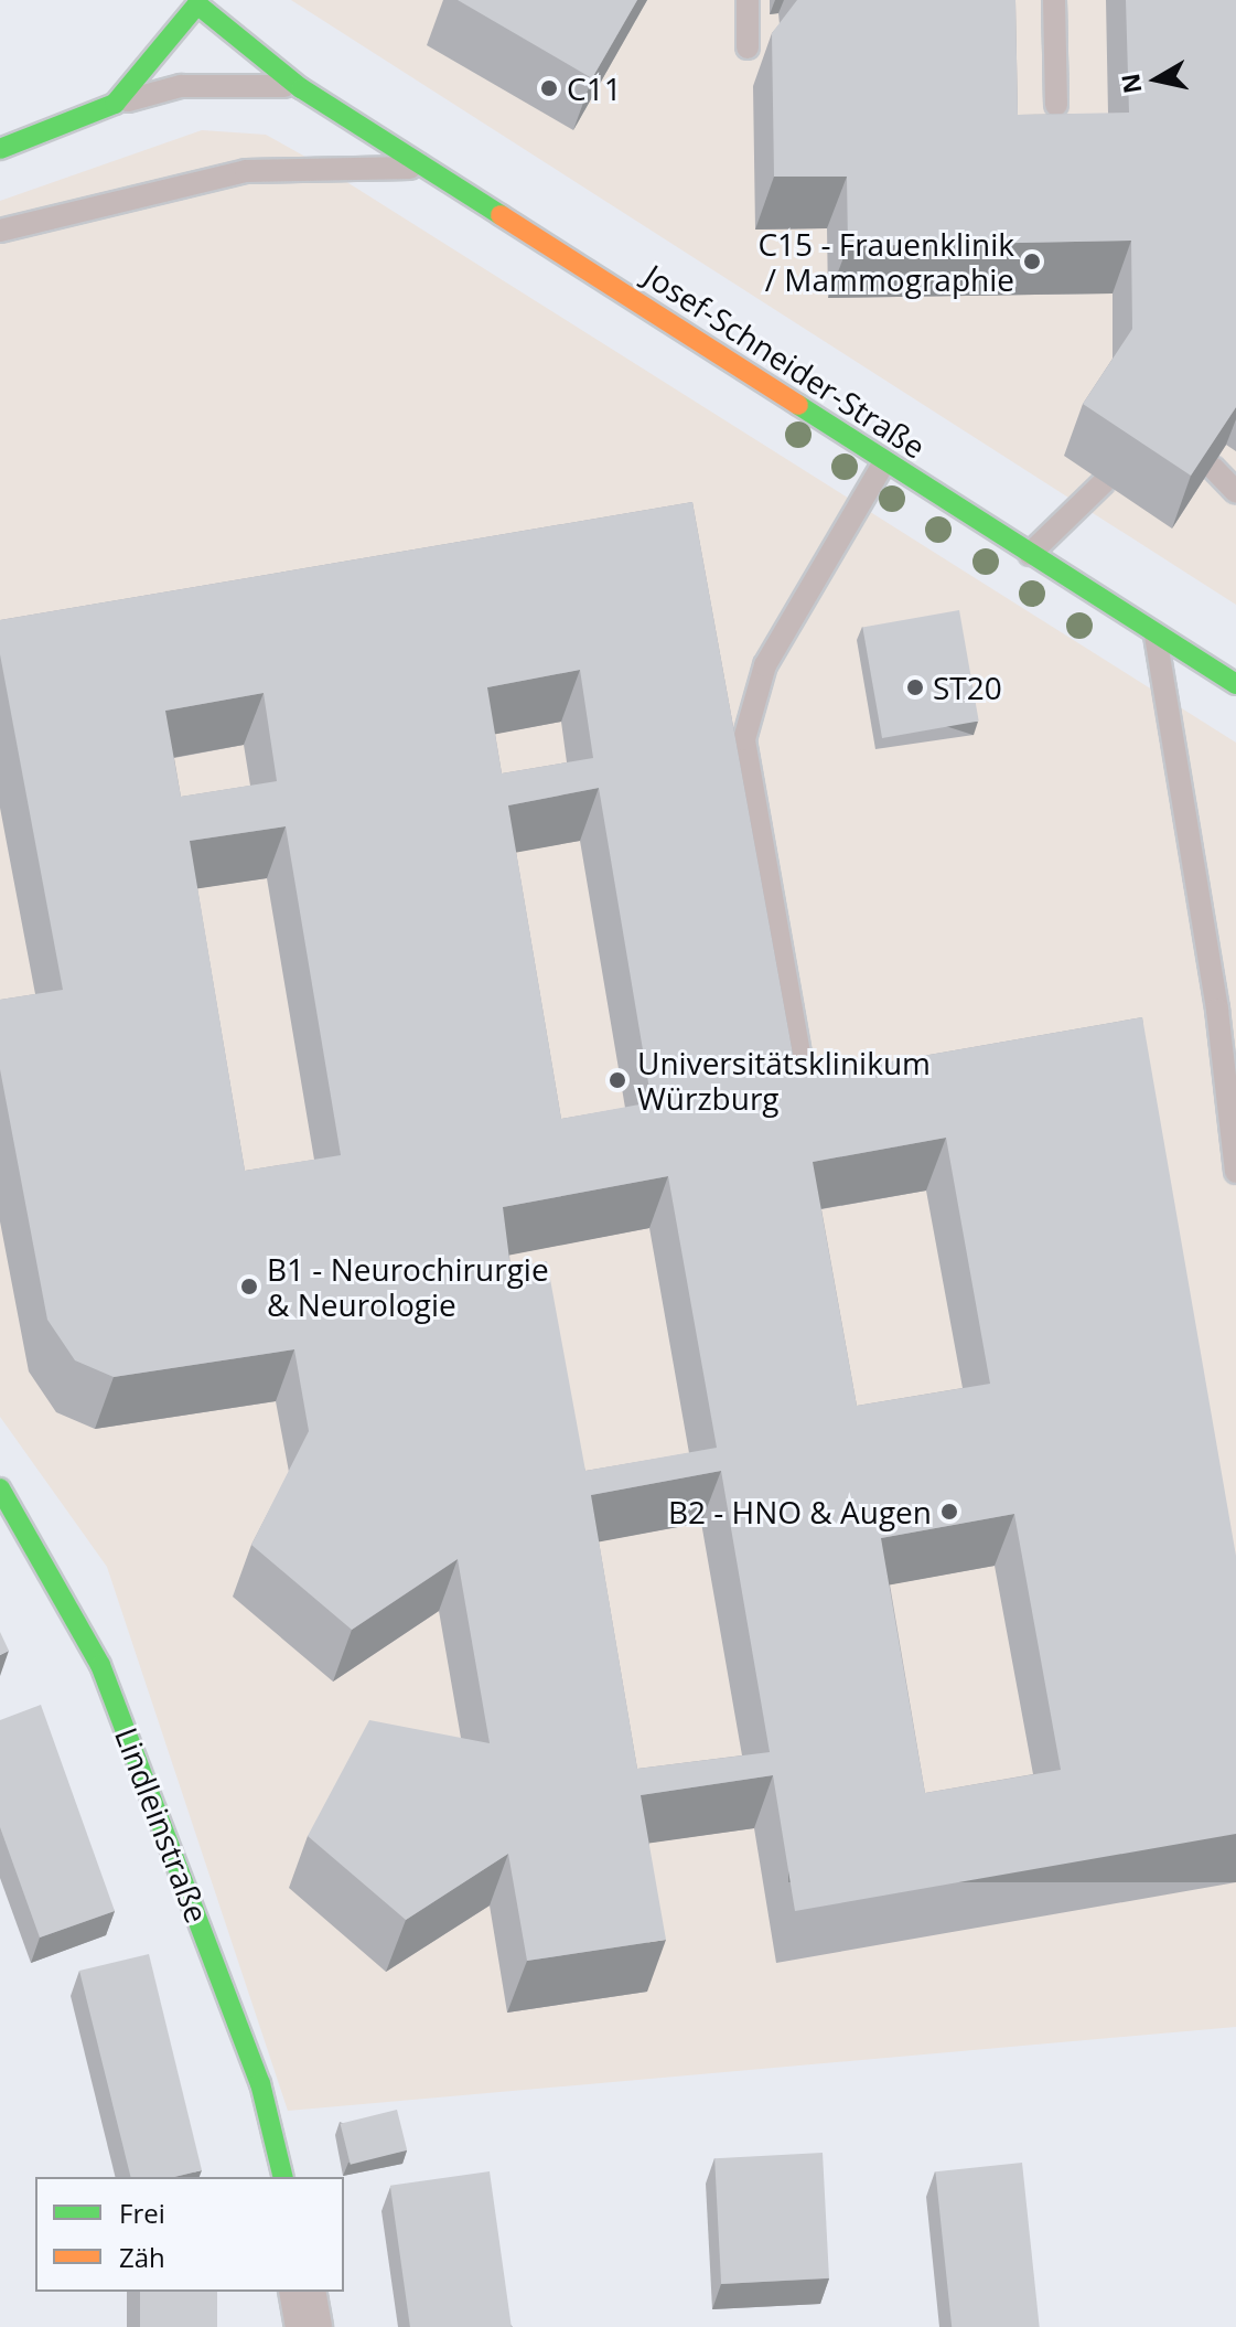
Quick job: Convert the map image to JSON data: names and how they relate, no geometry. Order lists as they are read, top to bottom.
{
  "streets": {
    "street": ["Josef-Schneider-Straße", "Lindleinstraße"]
  },
  "places": [
    "C11",
    "C15 - Frauenklinik / Mammographie",
    "ST20",
    "Universitätsklinikum Würzburg",
    "B1 - Neurochirurgie & Neurologie",
    "B2 - HNO & Augen"
  ],
  "legend": ["Frei", "Zäh"],
  "north": "left"
}
